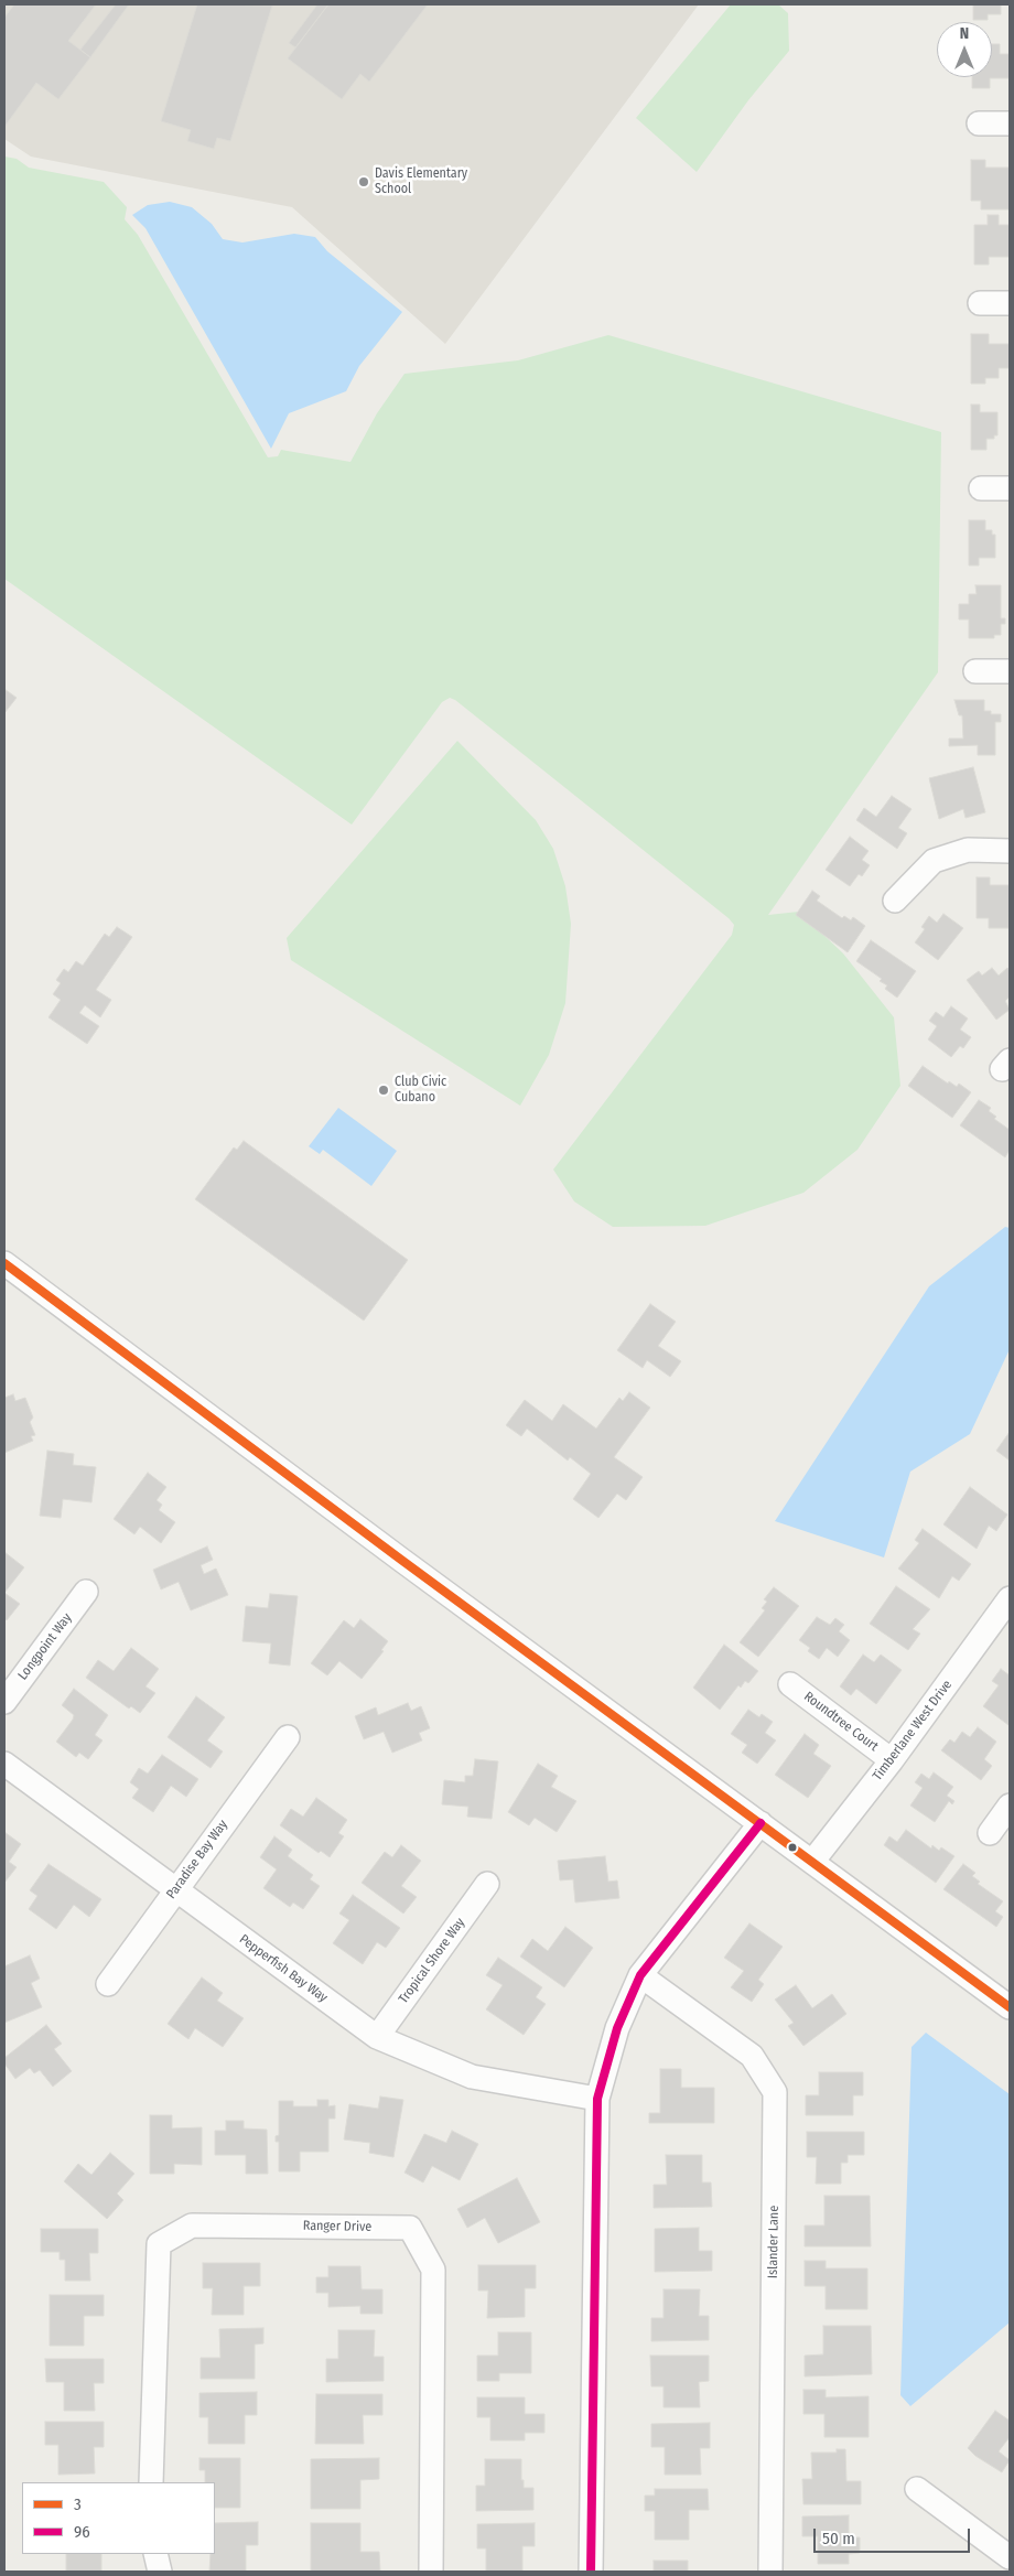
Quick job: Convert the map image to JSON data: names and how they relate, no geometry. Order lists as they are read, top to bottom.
{
  "streets": {
    "street": [
      "Longpoint Way",
      "Roundtree Court",
      "Timberlane West Drive",
      "Paradise Bay Way",
      "Tropical Shore Way",
      "Pepperfish Bay Way",
      "Ranger Drive",
      "Islander Lane"
    ]
  },
  "crossings": [
    ["Roundtree Court", "Timberlane West Drive"],
    ["Paradise Bay Way", "Pepperfish Bay Way"],
    ["Tropical Shore Way", "Pepperfish Bay Way"]
  ],
  "places": ["Davis Elementary School", "Club Civic Cubano"],
  "lines": ["transit line 3", "transit line 96"],
  "legend": ["3", "96"],
  "scale_bar": "50 m",
  "north": "top"
}
